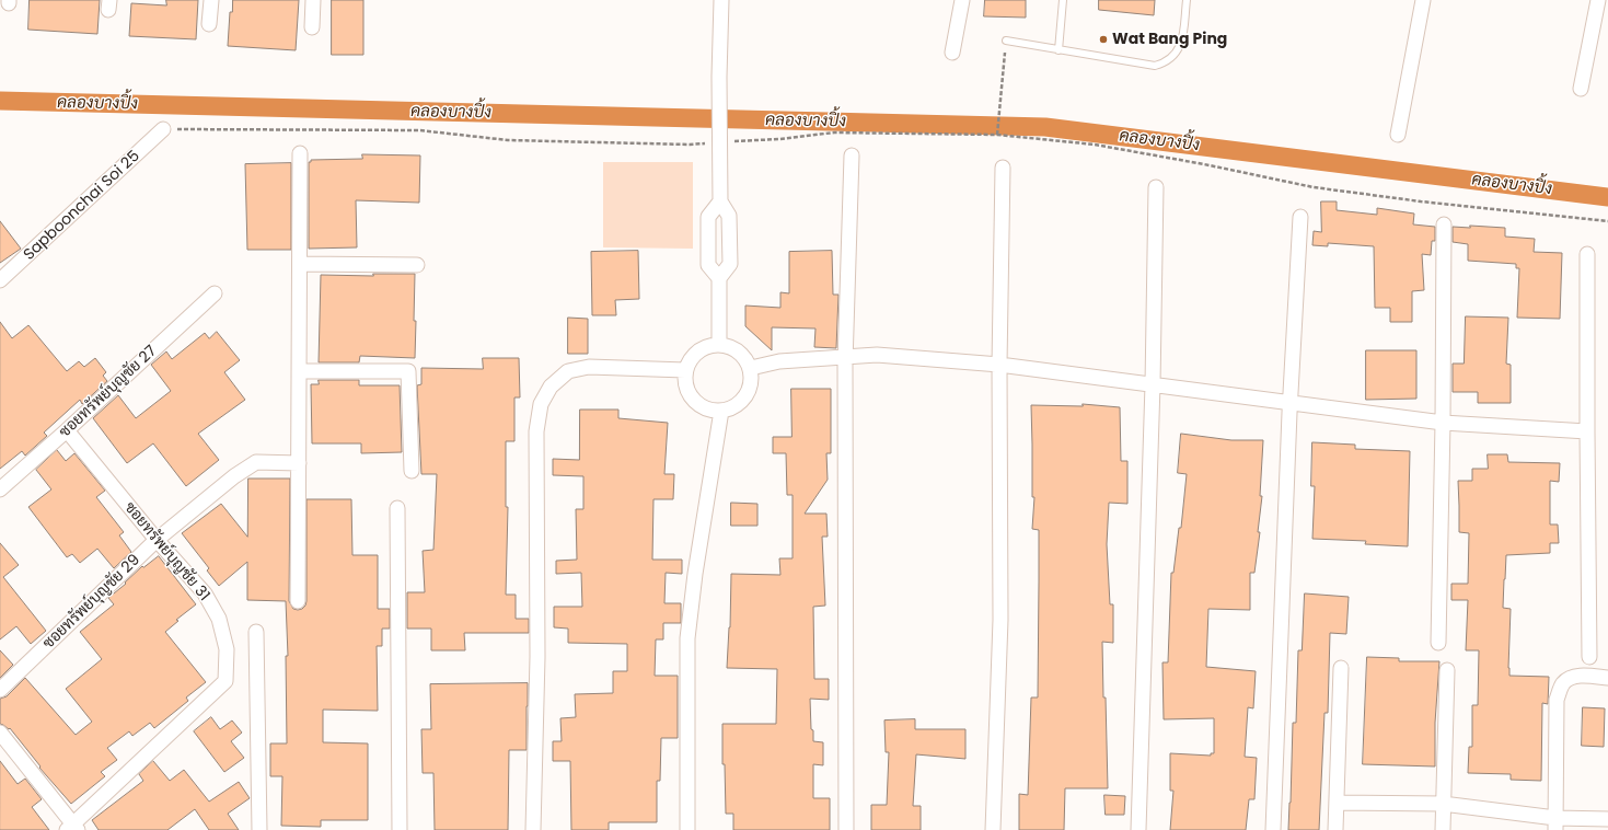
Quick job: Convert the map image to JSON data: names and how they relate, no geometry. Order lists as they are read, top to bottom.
{
  "streets": {
    "street": [
      "Sapboonchai Soi 25",
      "ซอยทรัพย์บุญชัย 27",
      "ซอยทรัพย์บุญชัย 31",
      "ซอยทรัพย์บุญชัย 29"
    ]
  },
  "crossings": [
    ["ซอยทรัพย์บุญชัย 27", "ซอยทรัพย์บุญชัย 31"],
    ["ซอยทรัพย์บุญชัย 31", "ซอยทรัพย์บุญชัย 29"]
  ],
  "water": ["คลองบางปิ้ง"],
  "places": ["Wat Bang Ping"]
}
